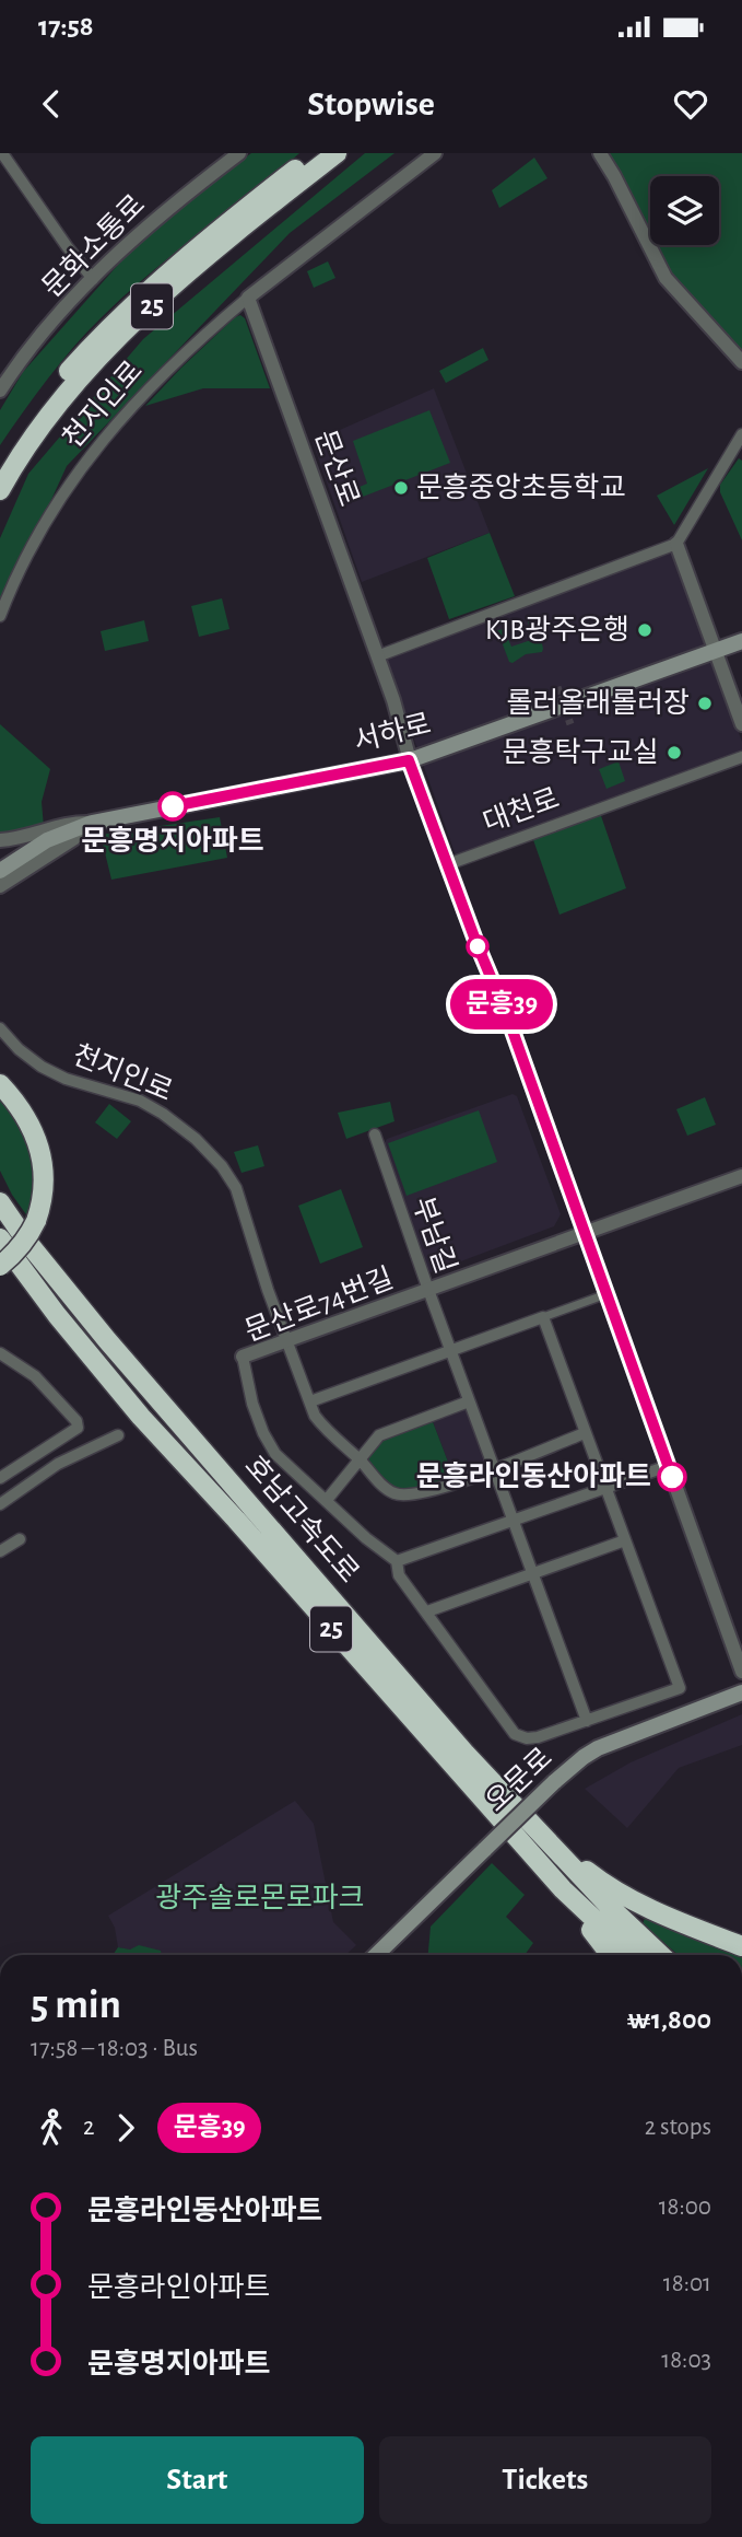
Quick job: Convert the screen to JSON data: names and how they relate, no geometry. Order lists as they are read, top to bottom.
{
  "streets": {
    "highway": ["25", "호남고속도로"],
    "main road": ["서하로", "오문로"],
    "street": [
      "문화소통로",
      "천지인로",
      "문산로",
      "대천로",
      "부남길",
      "문산로74번길"
    ]
  },
  "crossings": [
    ["천지인로", "문산로"],
    ["천지인로", "부남길"],
    ["천지인로", "문산로74번길"],
    ["문산로", "서하로"],
    ["문산로", "대천로"],
    ["문산로", "문산로74번길"],
    ["부남길", "문산로74번길"]
  ],
  "parks": ["광주솔로몬로파크"],
  "places": [
    "문흥중앙초등학교",
    "KJB광주은행",
    "롤러올래롤러장",
    "문흥탁구교실",
    "문흥명지아파트",
    "문흥라인동산아파트"
  ],
  "lines": ["bus line 문흥39"],
  "page": {
    "status": "17:58",
    "header": "Stopwise",
    "on_map": "문흥39",
    "heading": ["5 min", "17:58 – 18:03 · Bus", "₩1,800"],
    "legs": ["2", "문흥39", "2 stops"],
    "list": [
      {
        "name": "문흥라인동산아파트",
        "value": "18:00"
      },
      {
        "name": "문흥라인아파트",
        "value": "18:01"
      },
      {
        "name": "문흥명지아파트",
        "value": "18:03"
      }
    ],
    "buttons": ["Start", "Tickets"]
  }
}
